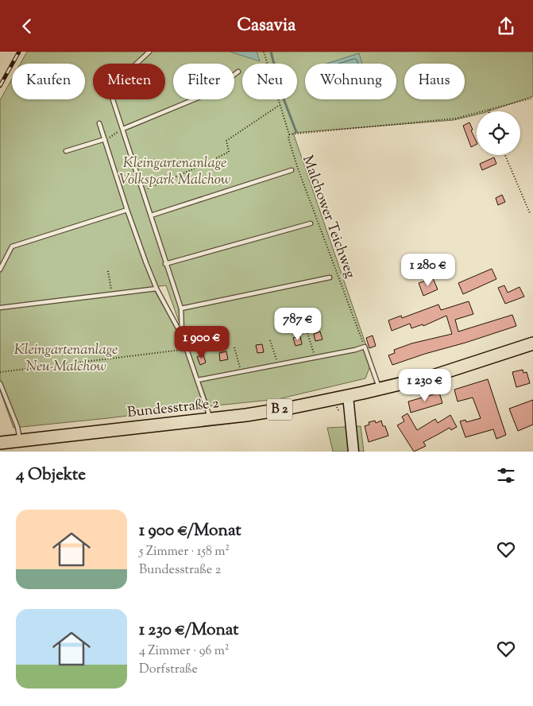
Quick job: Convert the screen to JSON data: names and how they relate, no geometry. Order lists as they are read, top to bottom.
{
  "streets": {
    "main road": ["Bundesstraße 2", "B 2"],
    "path": ["Malchower Teichweg"]
  },
  "crossings": [
    ["Bundesstraße 2", "B 2"]
  ],
  "parks": ["Kleingartenanlage Volkspark Malchow", "Kleingartenanlage Neu-Malchow"],
  "page": {
    "header": "Casavia",
    "chip": [
      "Kaufen",
      "Mieten",
      "Filter",
      "Neu",
      "Wohnung",
      "Haus"
    ],
    "price": [
      "1 280 €",
      "787 €",
      "1 900 €",
      "1 230 €"
    ],
    "heading": "4 Objekte",
    "list": [
      {
        "name": "1 900 €/Monat",
        "note": "5 Zimmer · 158 m² · Bundesstraße 2"
      },
      {
        "name": "1 230 €/Monat",
        "note": "4 Zimmer · 96 m² · Dorfstraße"
      }
    ]
  }
}
